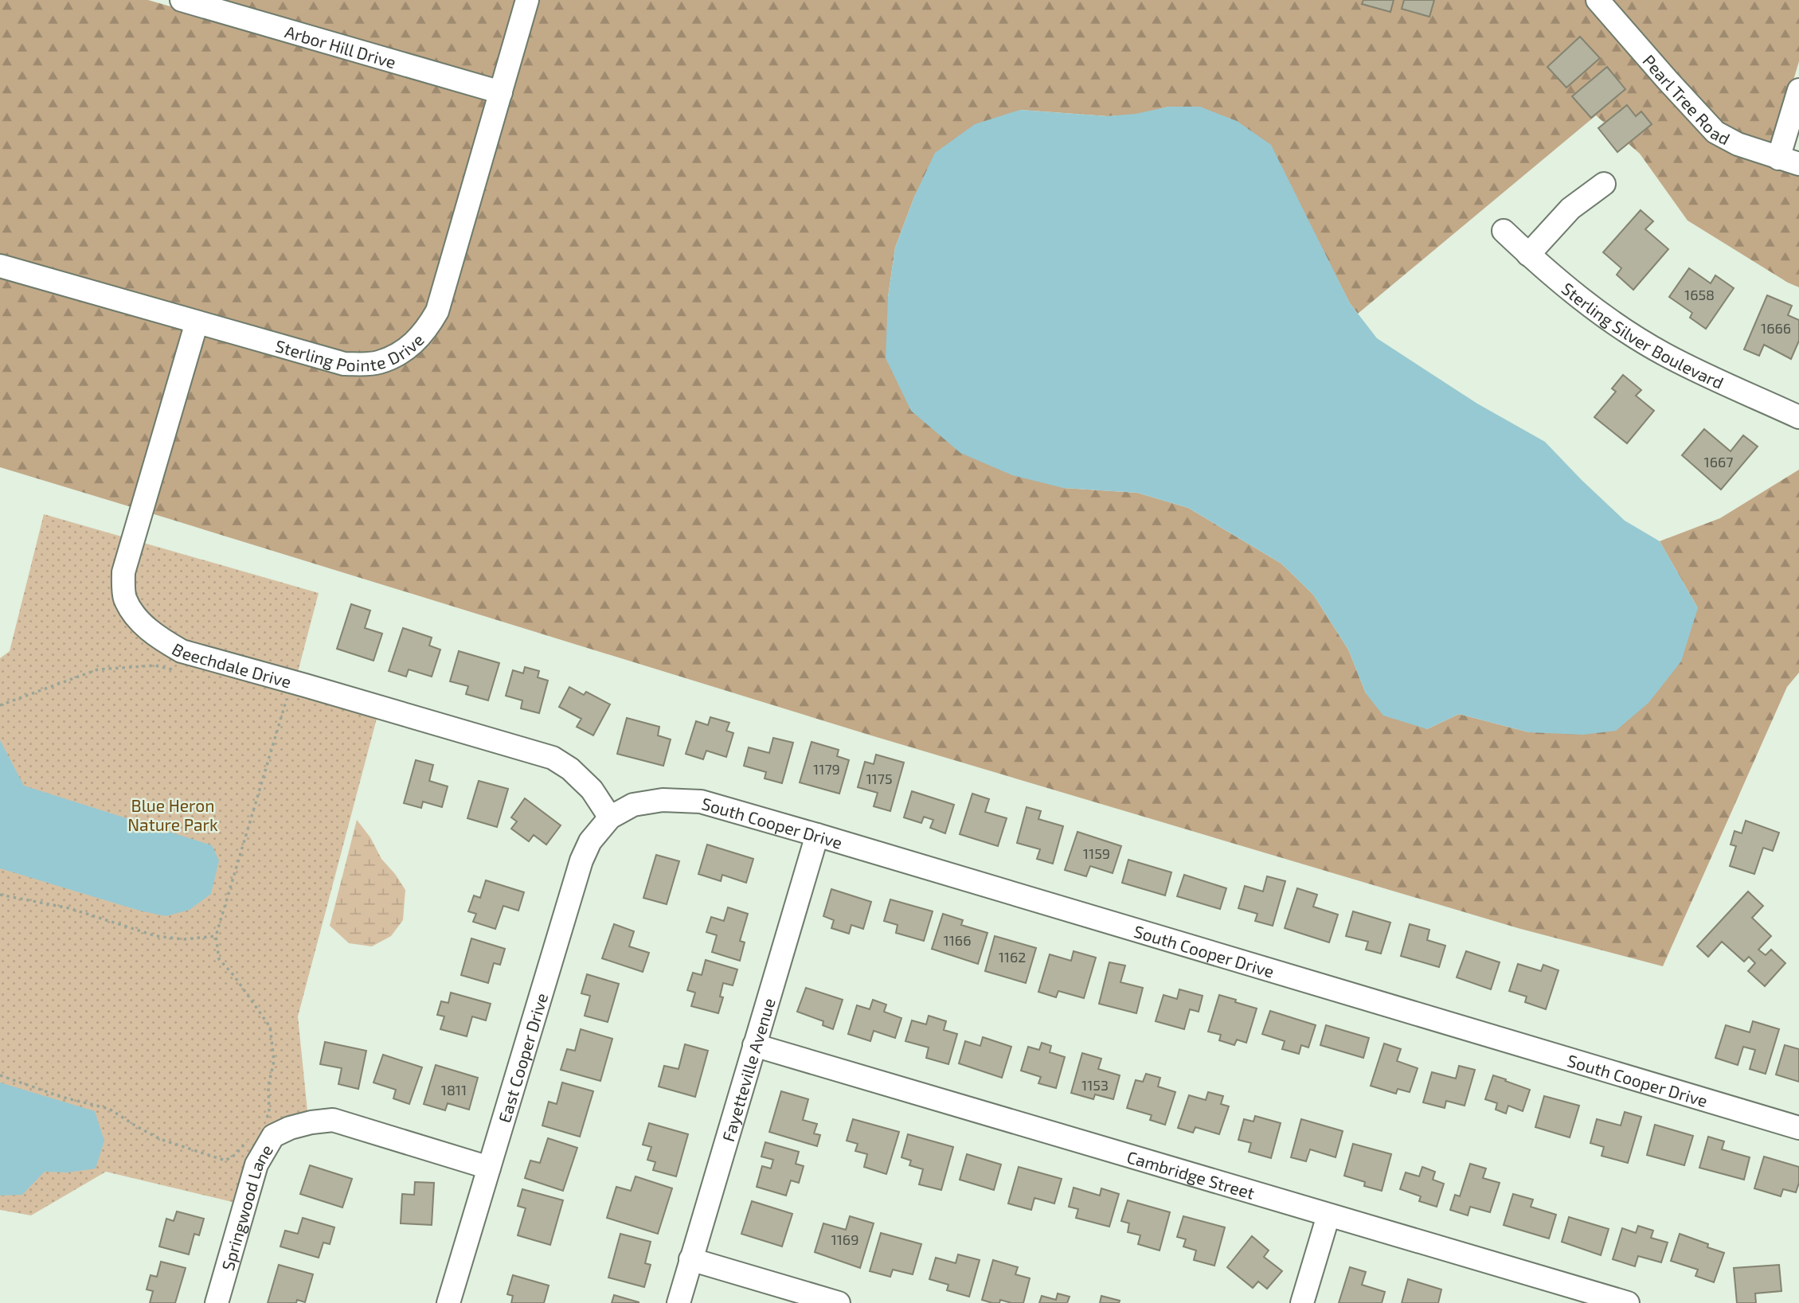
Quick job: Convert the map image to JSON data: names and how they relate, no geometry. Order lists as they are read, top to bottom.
{
  "streets": {
    "street": [
      "Arbor Hill Drive",
      "Pearl Tree Road",
      "Sterling Silver Boulevard",
      "Sterling Pointe Drive",
      "Beechdale Drive",
      "South Cooper Drive",
      "East Cooper Drive",
      "Fayetteville Avenue",
      "Cambridge Street",
      "Springwood Lane"
    ]
  },
  "crossings": [
    ["Arbor Hill Drive", "Sterling Pointe Drive"],
    ["Sterling Pointe Drive", "Beechdale Drive"],
    ["Beechdale Drive", "South Cooper Drive"],
    ["Beechdale Drive", "East Cooper Drive"],
    ["South Cooper Drive", "East Cooper Drive"],
    ["South Cooper Drive", "Fayetteville Avenue"],
    ["East Cooper Drive", "Springwood Lane"],
    ["Fayetteville Avenue", "Cambridge Street"]
  ],
  "parks": ["Blue Heron Nature Park"],
  "house_numbers": [
    "1658",
    "1666",
    "1667",
    "1179",
    "1175",
    "1159",
    "1166",
    "1162",
    "1153",
    "1811",
    "1169"
  ]
}
